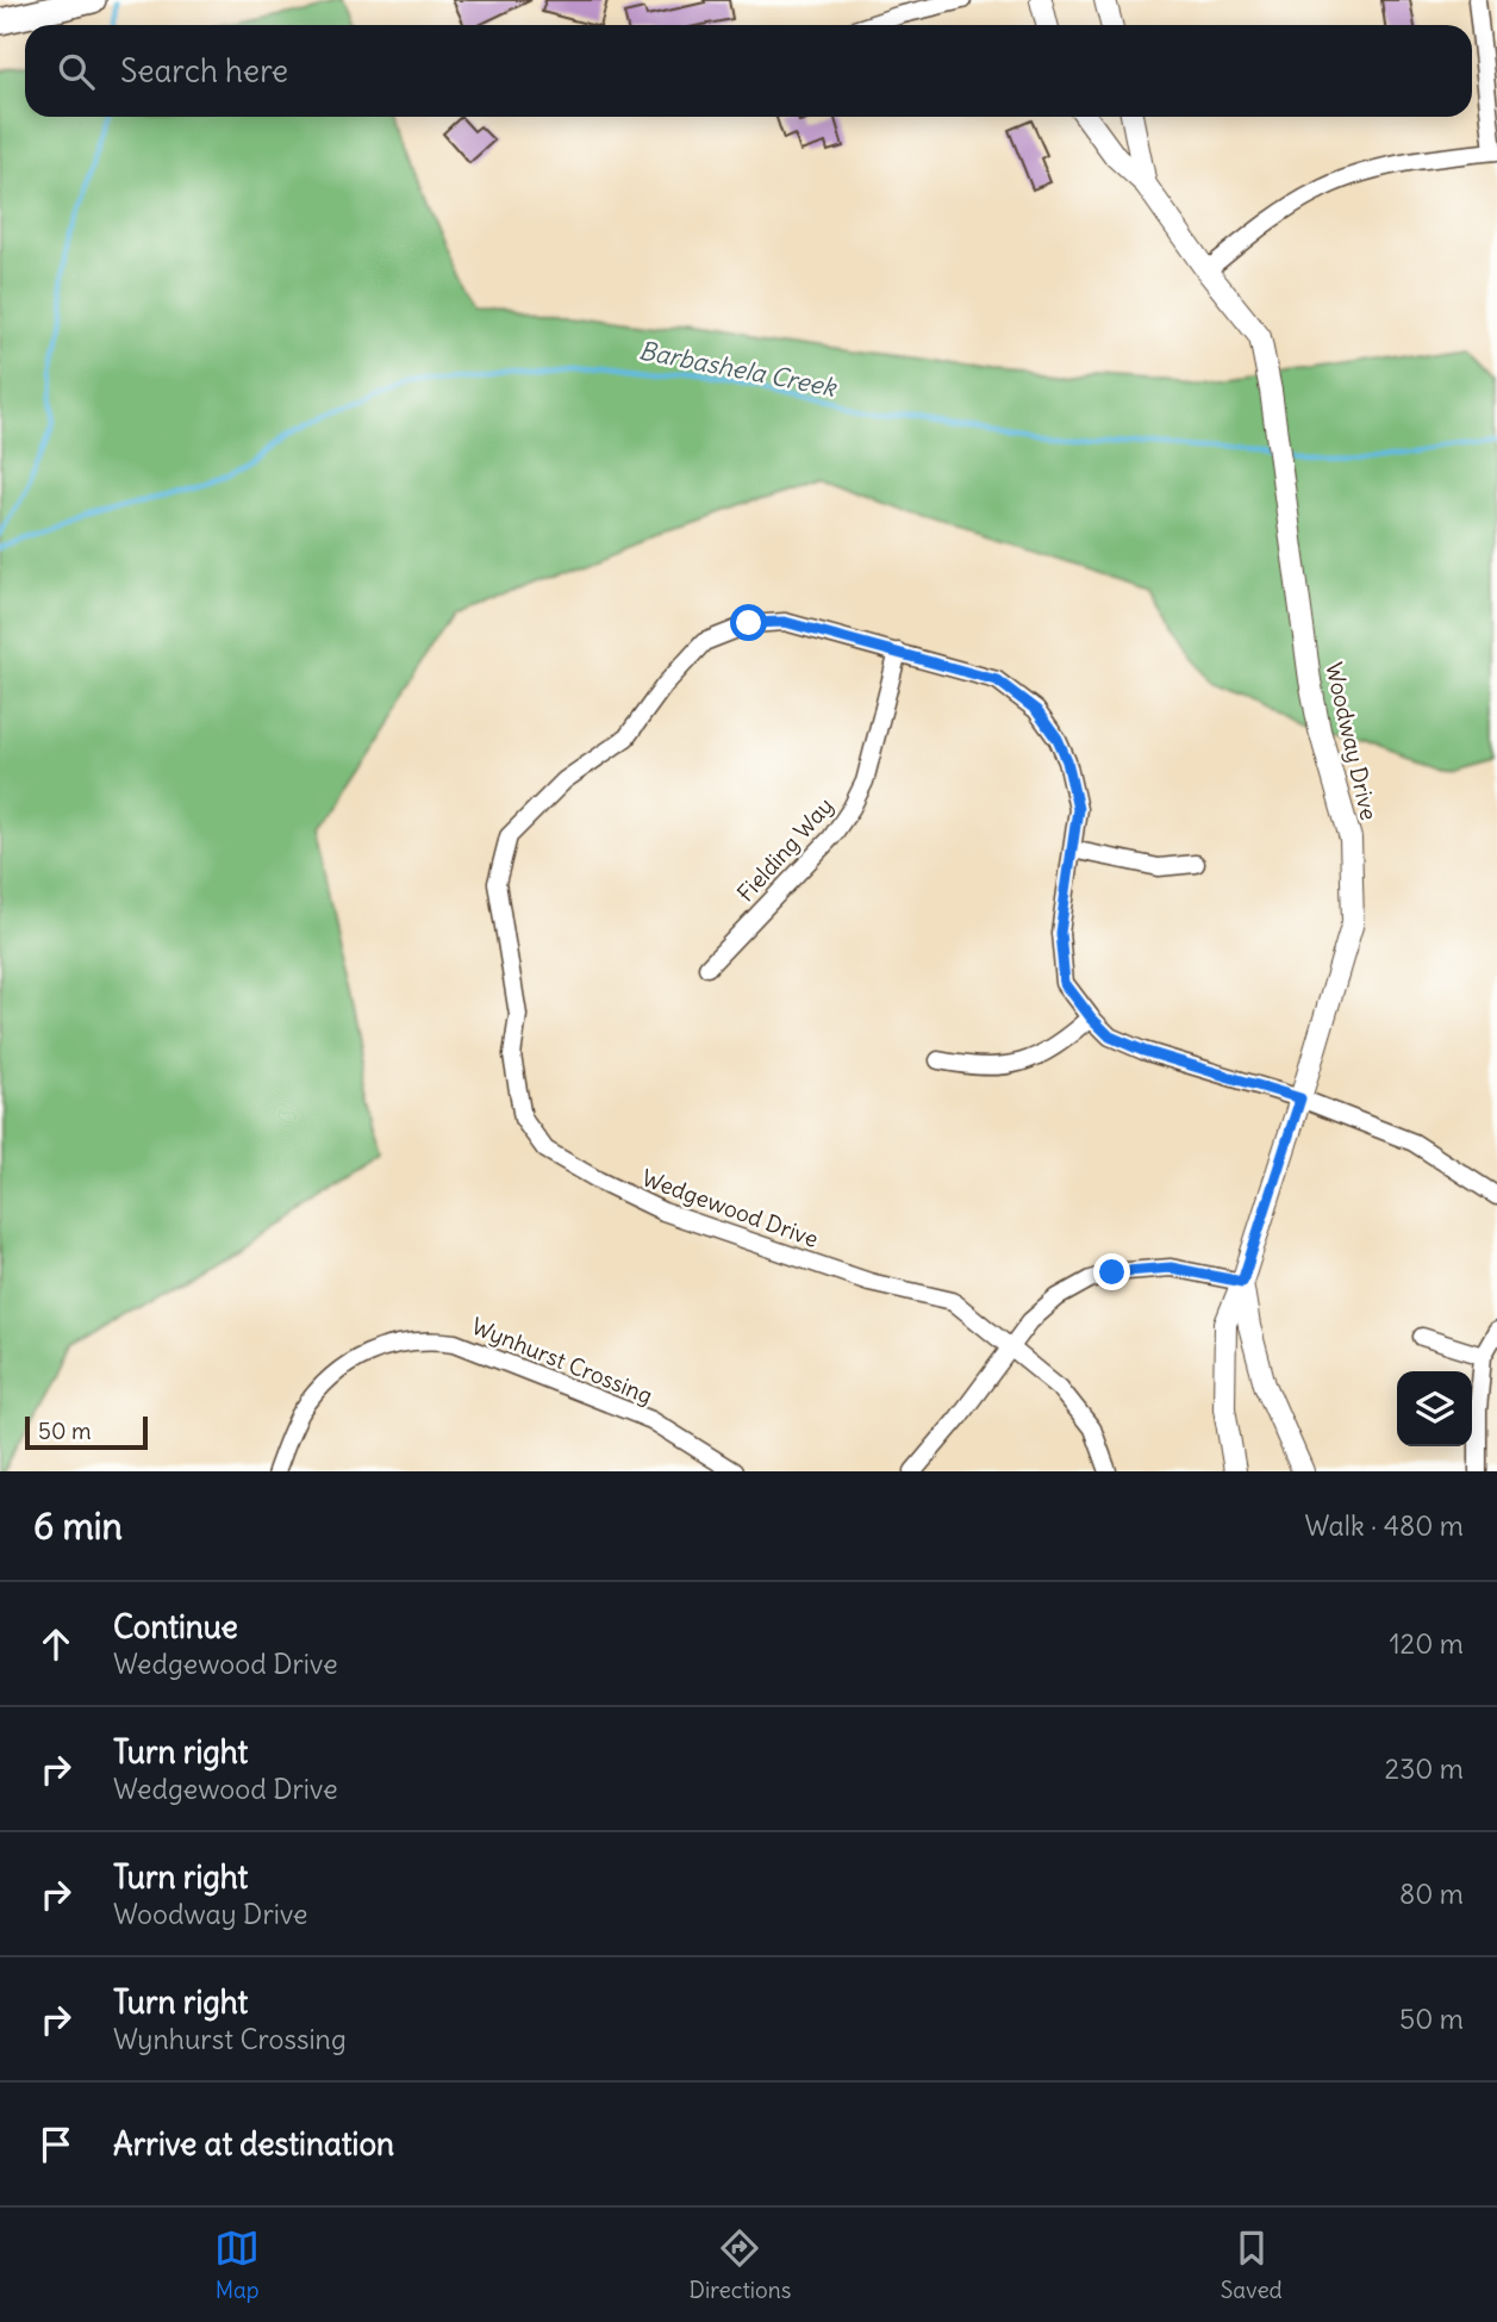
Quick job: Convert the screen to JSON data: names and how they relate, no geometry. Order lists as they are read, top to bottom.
{
  "streets": {
    "street": [
      "Woodway Drive",
      "Fielding Way",
      "Wedgewood Drive",
      "Wynhurst Crossing"
    ]
  },
  "crossings": [
    ["Woodway Drive", "Wedgewood Drive"],
    ["Fielding Way", "Wedgewood Drive"]
  ],
  "water": ["Barbashela Creek"],
  "scale_bar": "50 m",
  "page": {
    "search": "Search here",
    "scale": "50 m",
    "heading": ["6 min", "Walk · 480 m"],
    "list": [
      ["Continue", "Wedgewood Drive", "120 m"],
      ["Turn right", "Wedgewood Drive", "230 m"],
      ["Turn right", "Woodway Drive", "80 m"],
      ["Turn right", "Wynhurst Crossing", "50 m"],
      "Arrive at destination"
    ],
    "nav": ["Map", "Directions", "Saved"]
  }
}
